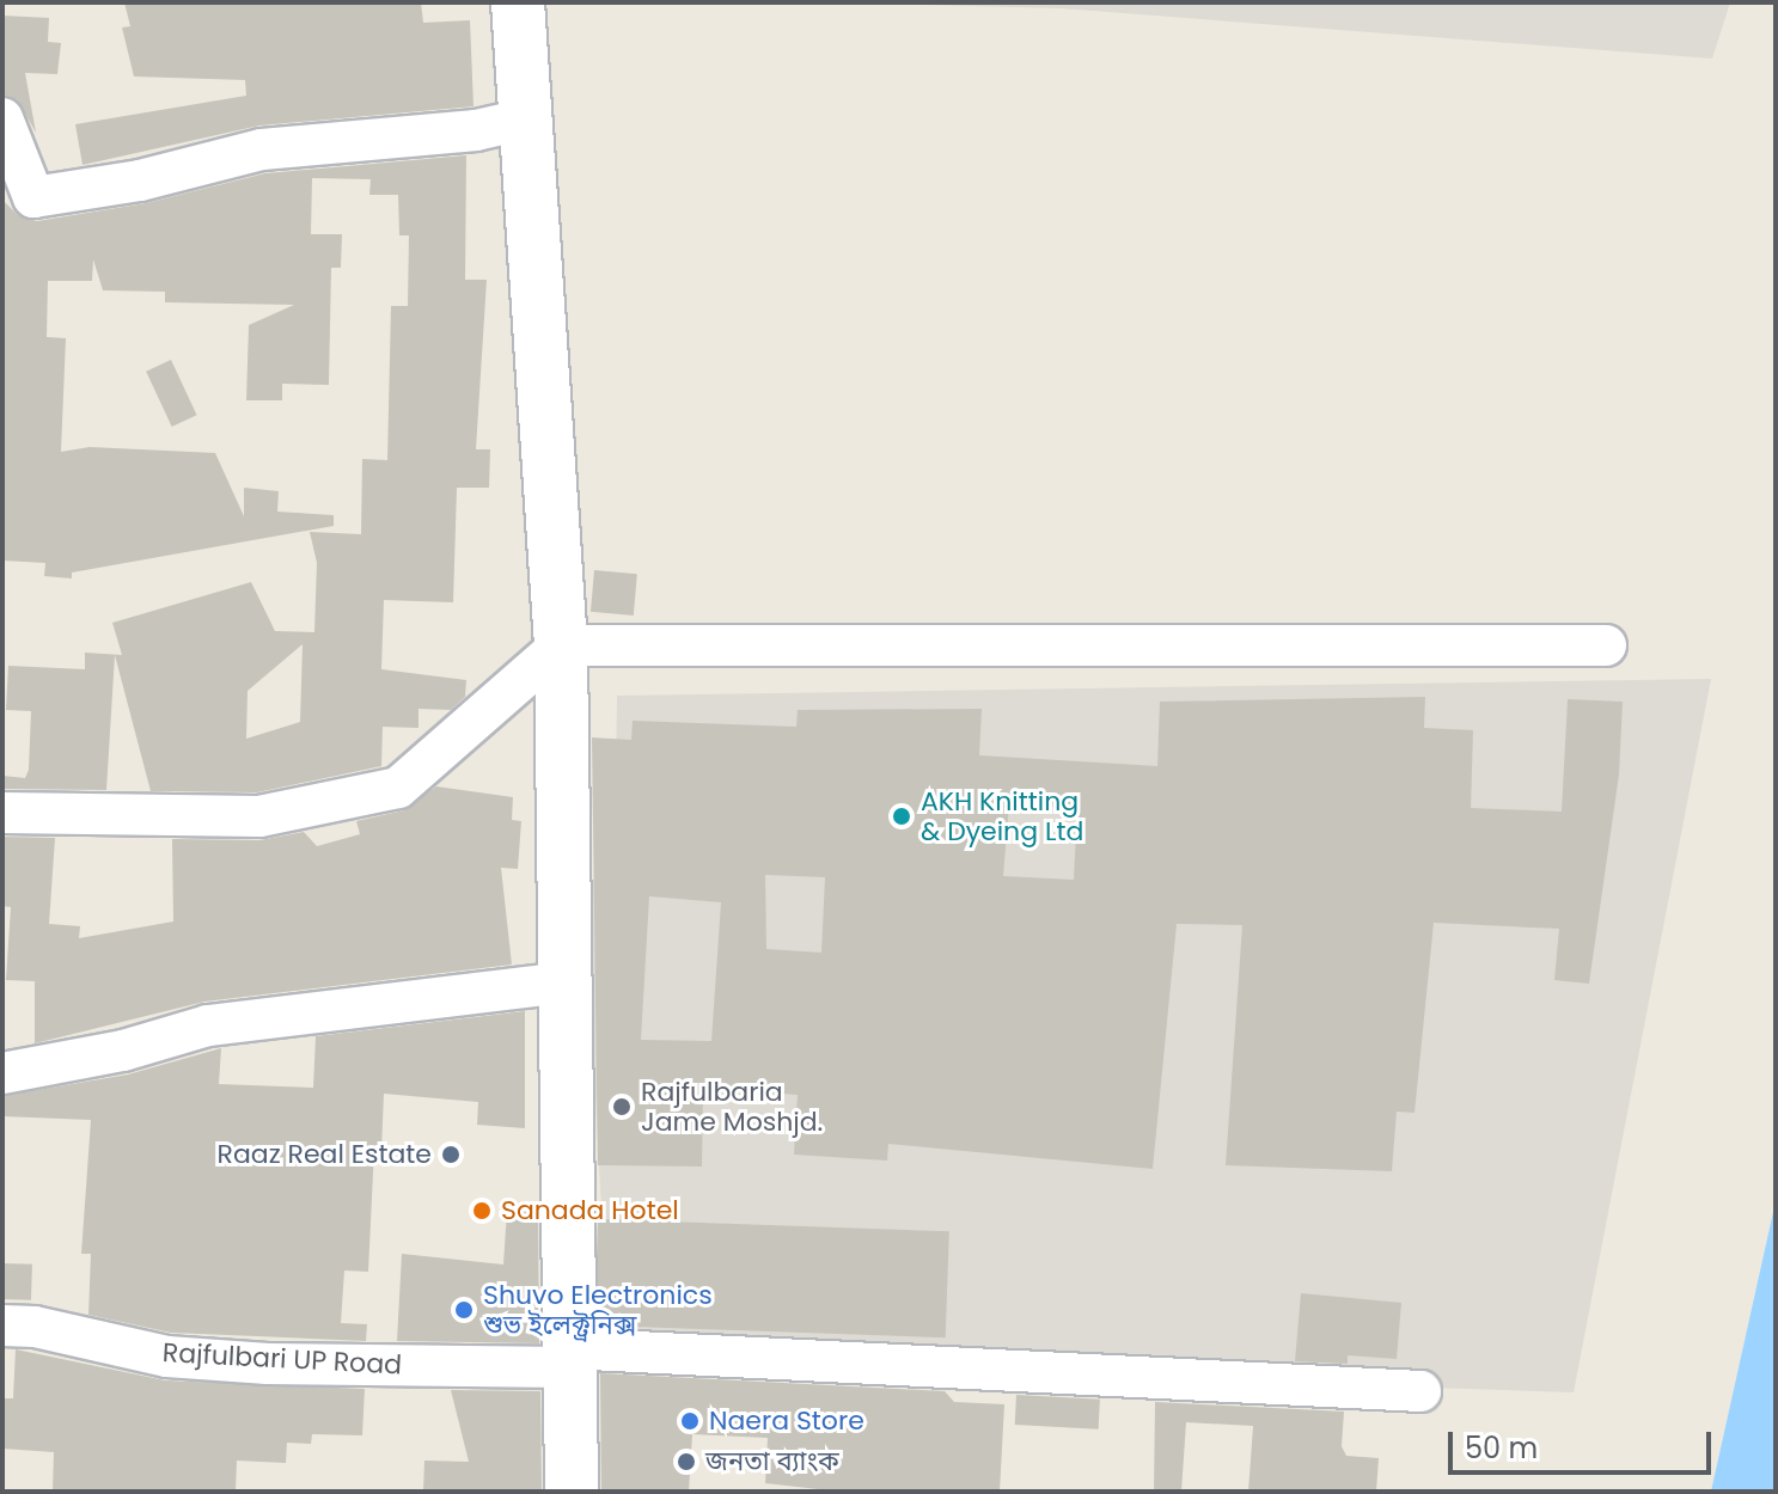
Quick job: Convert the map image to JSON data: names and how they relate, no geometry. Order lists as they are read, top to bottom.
{
  "streets": {
    "street": ["Rajfulbari UP Road"]
  },
  "places": [
    "AKH Knitting & Dyeing Ltd",
    "Rajfulbaria Jame Moshjd.",
    "Raaz Real Estate",
    "Sanada Hotel",
    "Shuvo Electronics শুভ ইলেক্ট্রনিক্স",
    "Naera Store",
    "জনতা ব্যাংক"
  ],
  "scale_bar": "50 m"
}
